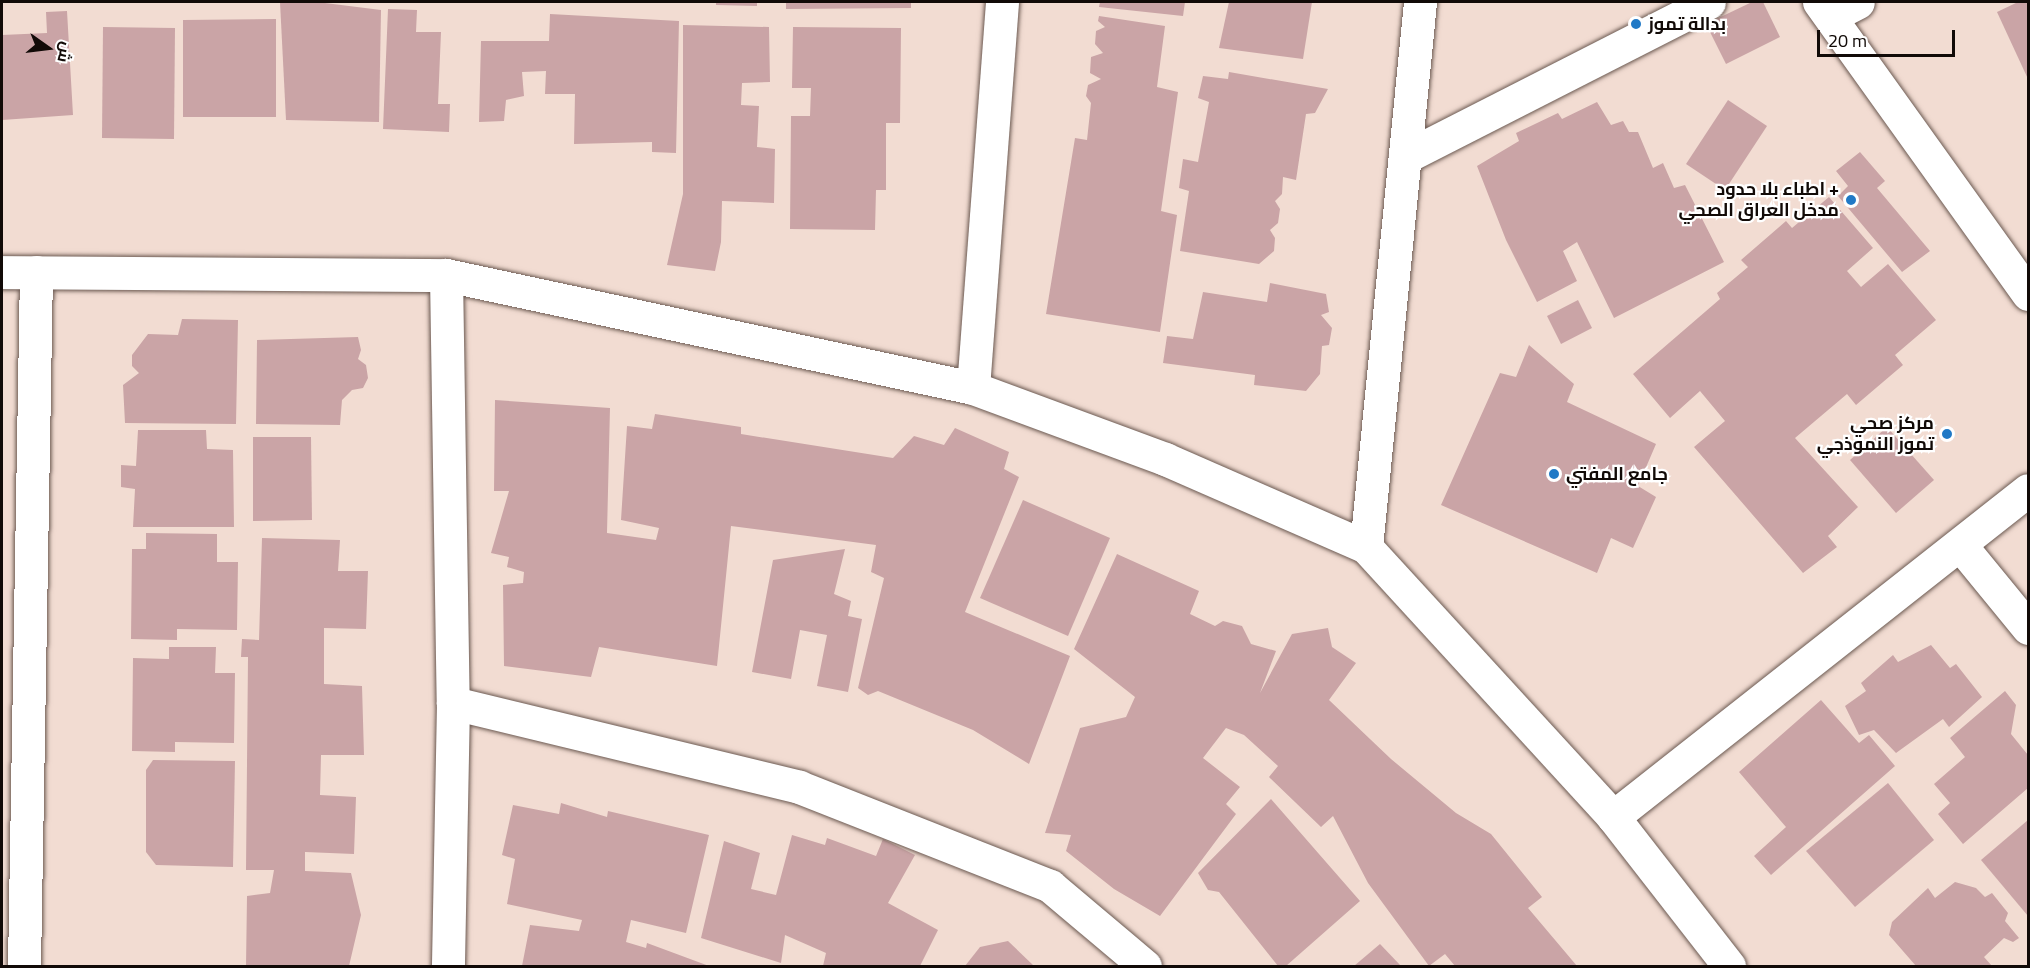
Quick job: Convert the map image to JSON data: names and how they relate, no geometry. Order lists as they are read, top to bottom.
{
  "places": [
    "بدالة تموز",
    "اطباء بلا حدود + مدخل العراق الصحي",
    "مركز صحي تموز النموذجي",
    "جامع المفتي"
  ],
  "scale_bar": "20 m",
  "north": "right"
}
